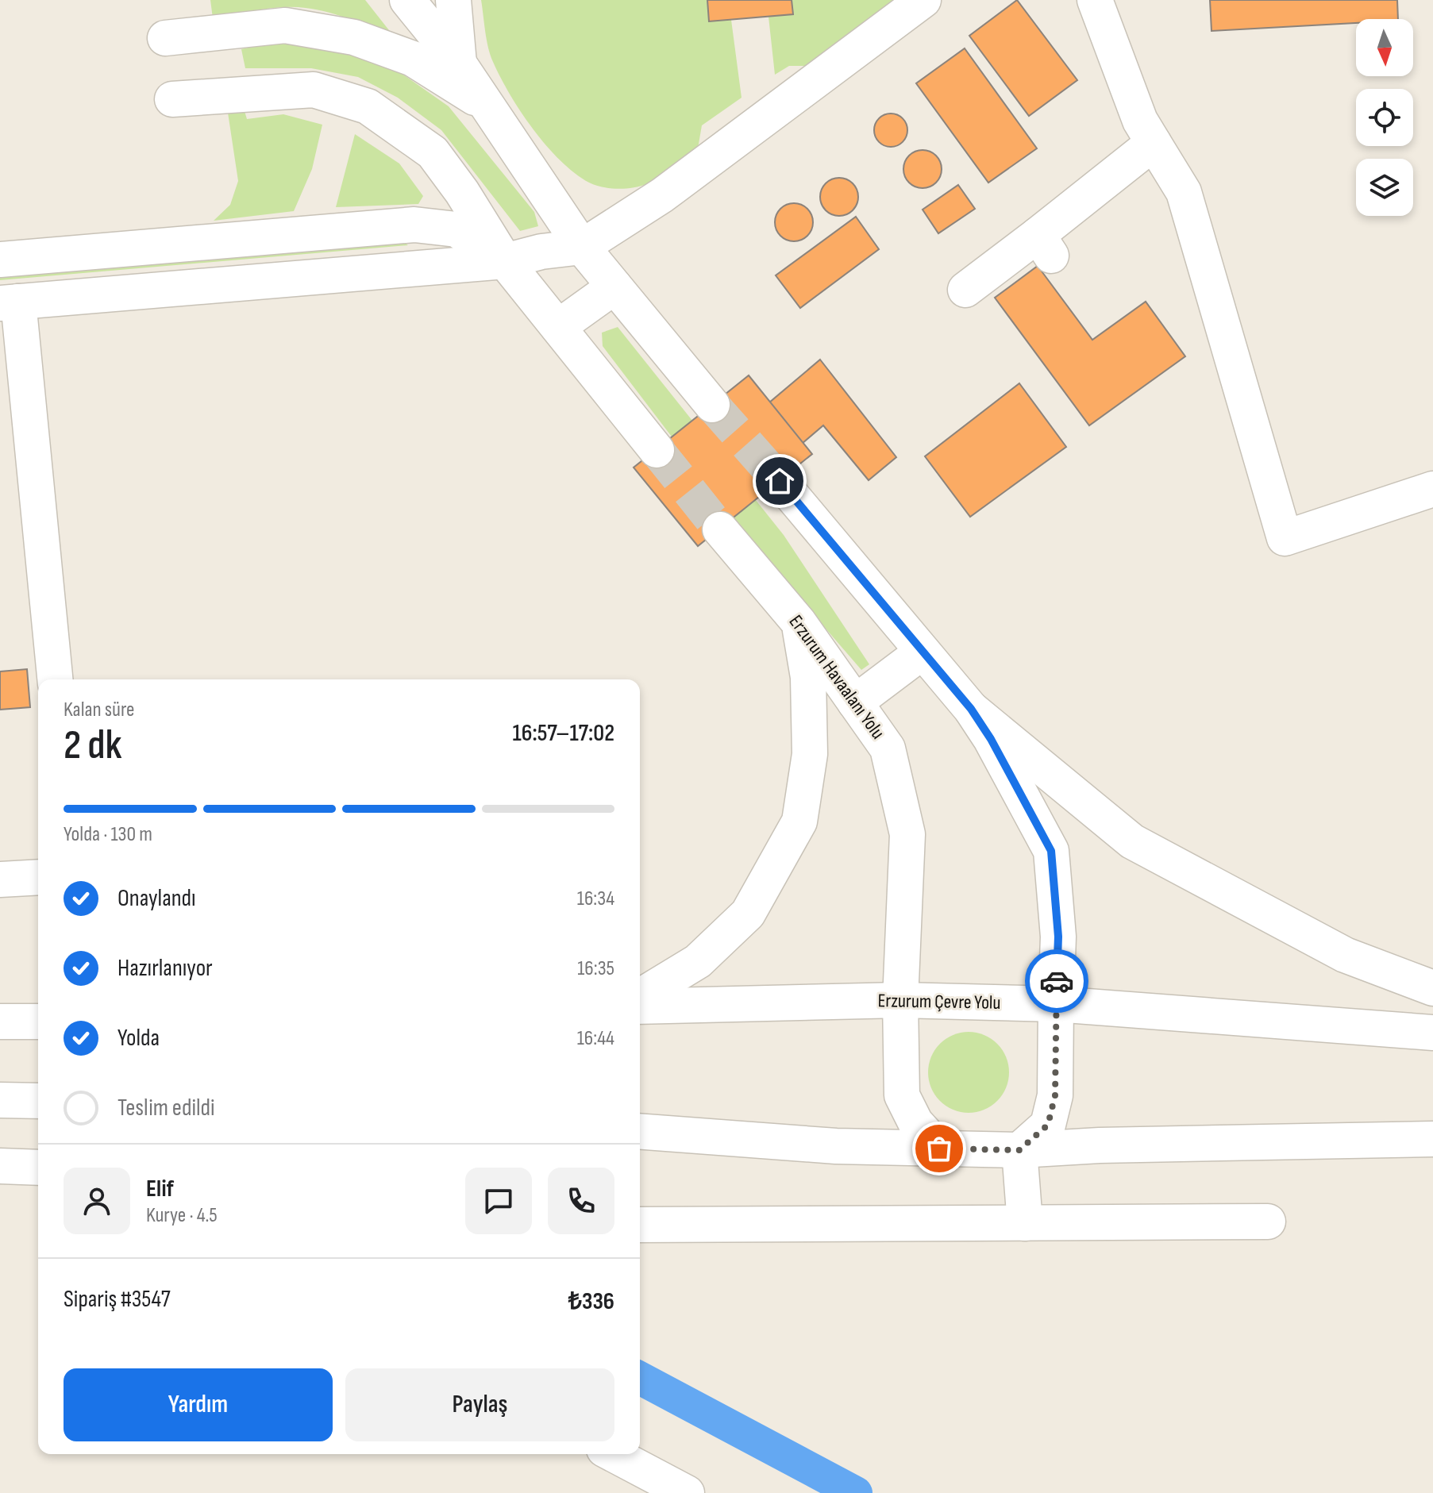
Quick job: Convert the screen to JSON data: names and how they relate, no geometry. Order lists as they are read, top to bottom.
{
  "streets": {
    "main road": ["Erzurum Havaalanı Yolu", "Erzurum Çevre Yolu"]
  },
  "crossings": [
    ["Erzurum Havaalanı Yolu", "Erzurum Çevre Yolu"]
  ],
  "north": "bottom",
  "page": {
    "heading": ["2 dk", "Kalan süre", "16:57–17:02"],
    "panel": [
      "Elif",
      "Kurye · 4.5",
      "Sipariş #3547",
      "₺336"
    ],
    "bar": "Yolda · 130 m",
    "list": [
      ["Onaylandı", "16:34"],
      ["Hazırlanıyor", "16:35"],
      ["Yolda", "16:44"],
      "Teslim edildi"
    ],
    "buttons": ["Yardım", "Paylaş"]
  }
}
